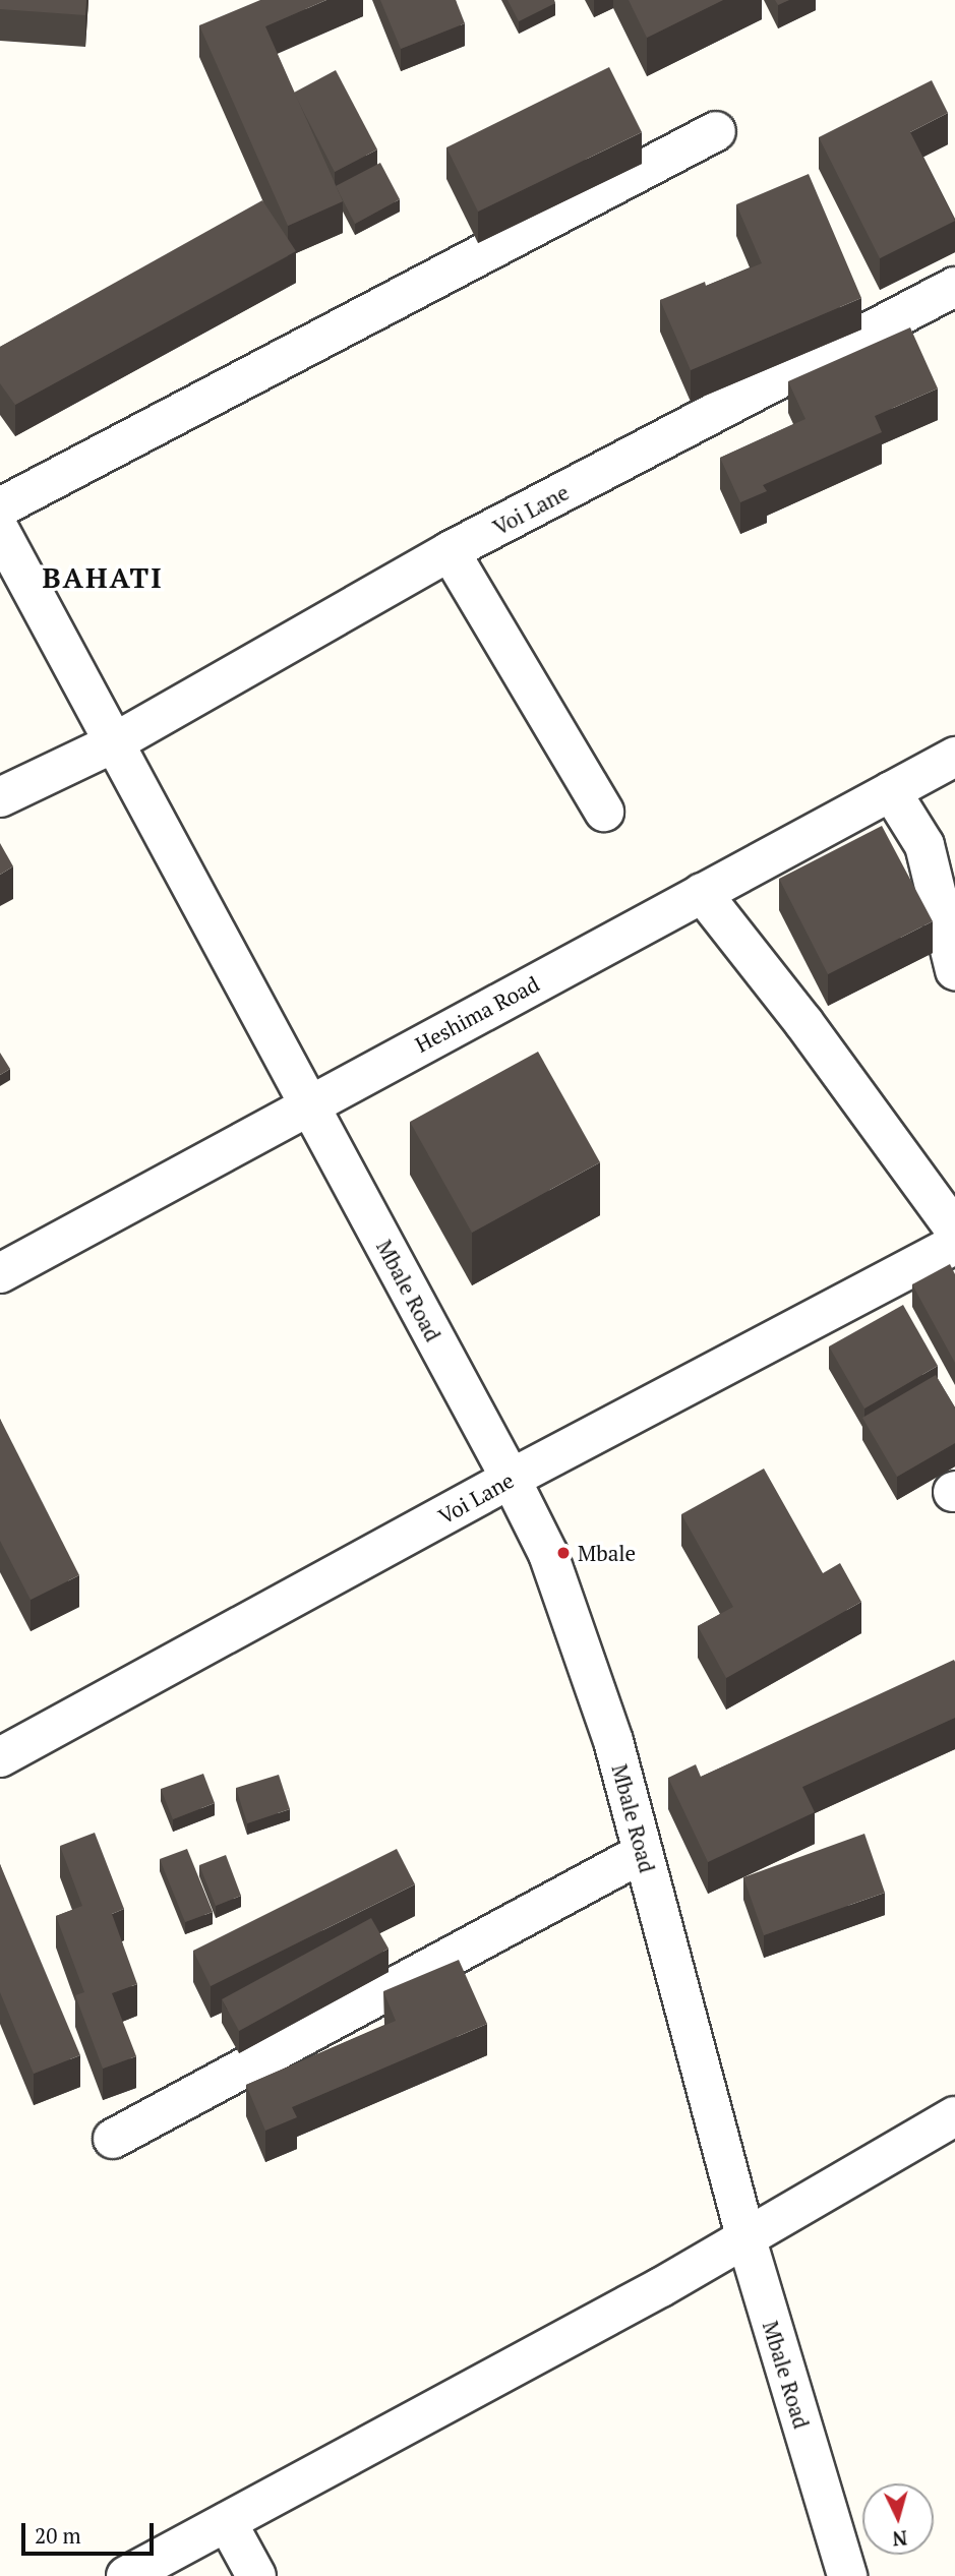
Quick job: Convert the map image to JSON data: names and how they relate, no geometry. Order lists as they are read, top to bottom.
{
  "streets": {
    "street": ["Voi Lane", "Heshima Road", "Mbale Road"]
  },
  "crossings": [
    ["Voi Lane", "Mbale Road"],
    ["Heshima Road", "Mbale Road"]
  ],
  "districts": ["BAHATI"],
  "places": ["Mbale"],
  "scale_bar": "20 m",
  "north": "bottom"
}
